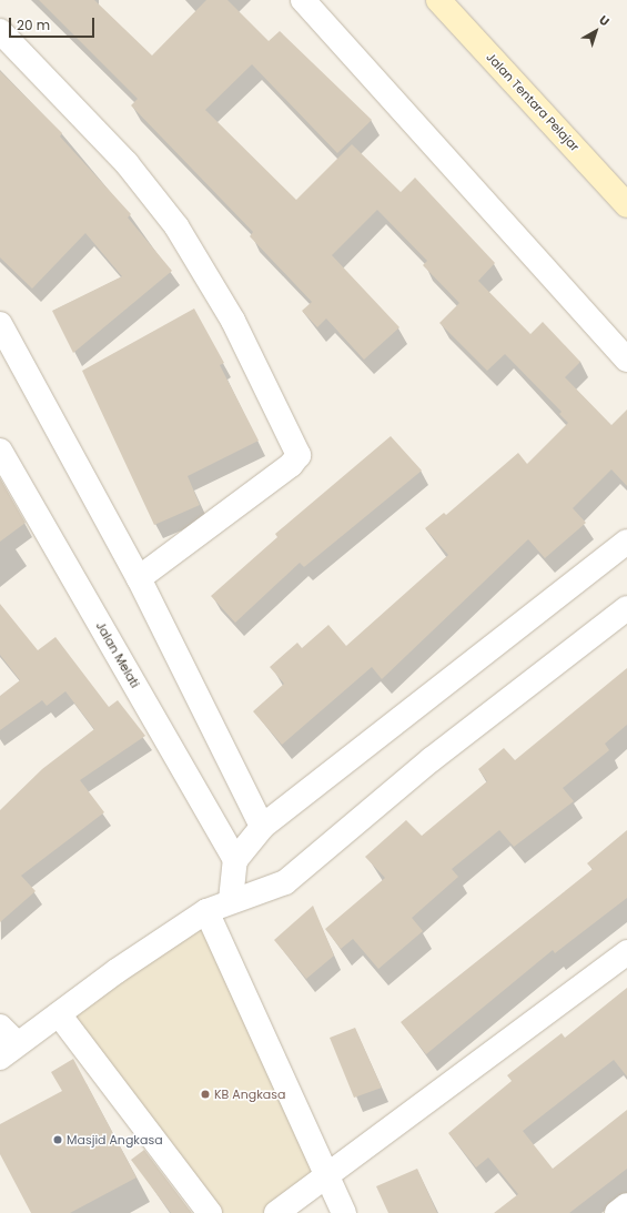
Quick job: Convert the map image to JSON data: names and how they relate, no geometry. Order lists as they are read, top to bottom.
{
  "streets": {
    "main road": ["Jalan Tentara Pelajar"],
    "street": ["Jalan Melati"]
  },
  "places": ["KB Angkasa", "Masjid Angkasa"],
  "scale_bar": "20 m",
  "north": "top right"
}
